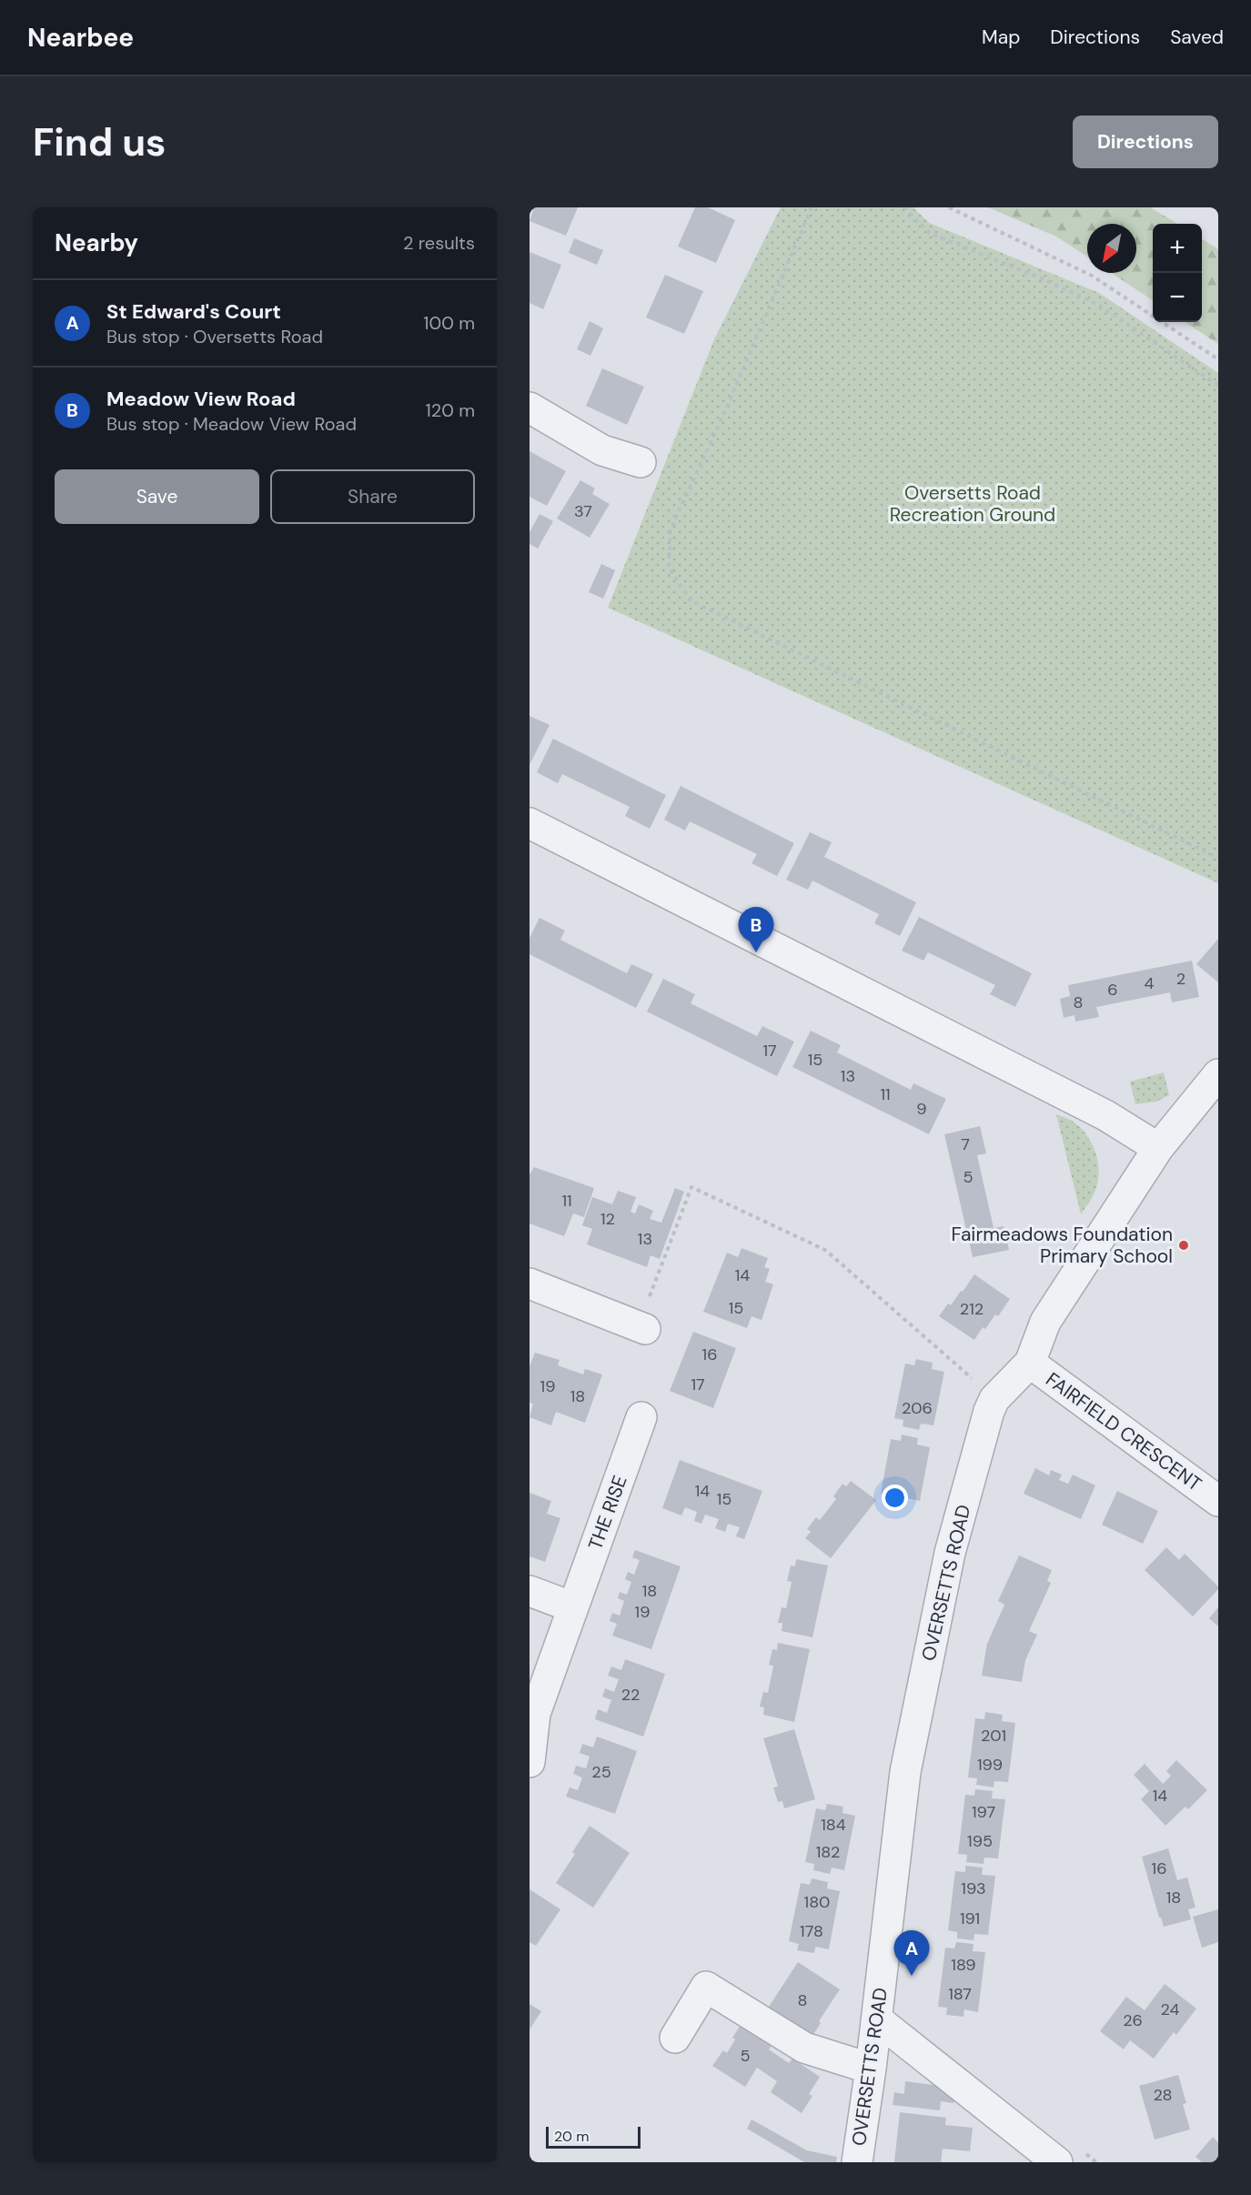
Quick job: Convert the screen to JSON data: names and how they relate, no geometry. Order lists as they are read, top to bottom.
{
  "streets": {
    "street": ["FAIRFIELD CRESCENT", "THE RISE", "OVERSETTS ROAD"]
  },
  "crossings": [
    ["FAIRFIELD CRESCENT", "OVERSETTS ROAD"]
  ],
  "parks": ["Oversetts Road Recreation Ground"],
  "places": ["Fairmeadows Foundation Primary School"],
  "house_numbers": [
    "37",
    "2",
    "4",
    "6",
    "8",
    "17",
    "15",
    "13",
    "11",
    "9",
    "7",
    "5",
    "11",
    "12",
    "13",
    "14",
    "15",
    "212",
    "16",
    "17",
    "19",
    "18",
    "206",
    "14",
    "15",
    "18",
    "19",
    "22",
    "201",
    "199",
    "25",
    "14",
    "197",
    "184",
    "195",
    "182",
    "16",
    "193",
    "18",
    "180",
    "191",
    "178",
    "189",
    "187",
    "8",
    "24",
    "26",
    "5",
    "28"
  ],
  "scale_bar": "20 m",
  "north": "bottom left",
  "page": {
    "header": "Nearbee",
    "nav": ["Map", "Directions", "Saved"],
    "buttons": [
      "Directions",
      ["Save", "Share"]
    ],
    "title": "Find us",
    "heading": ["Nearby", "2 results"],
    "map_buttons": ["+", "−"],
    "list": [
      {
        "mark": "A",
        "name": "St Edward's Court",
        "note": "Bus stop · Oversetts Road",
        "value": "100 m"
      },
      {
        "mark": "B",
        "name": "Meadow View Road",
        "note": "Bus stop · Meadow View Road",
        "value": "120 m"
      }
    ],
    "pins": ["B", "A"],
    "scale": "20 m"
  }
}
